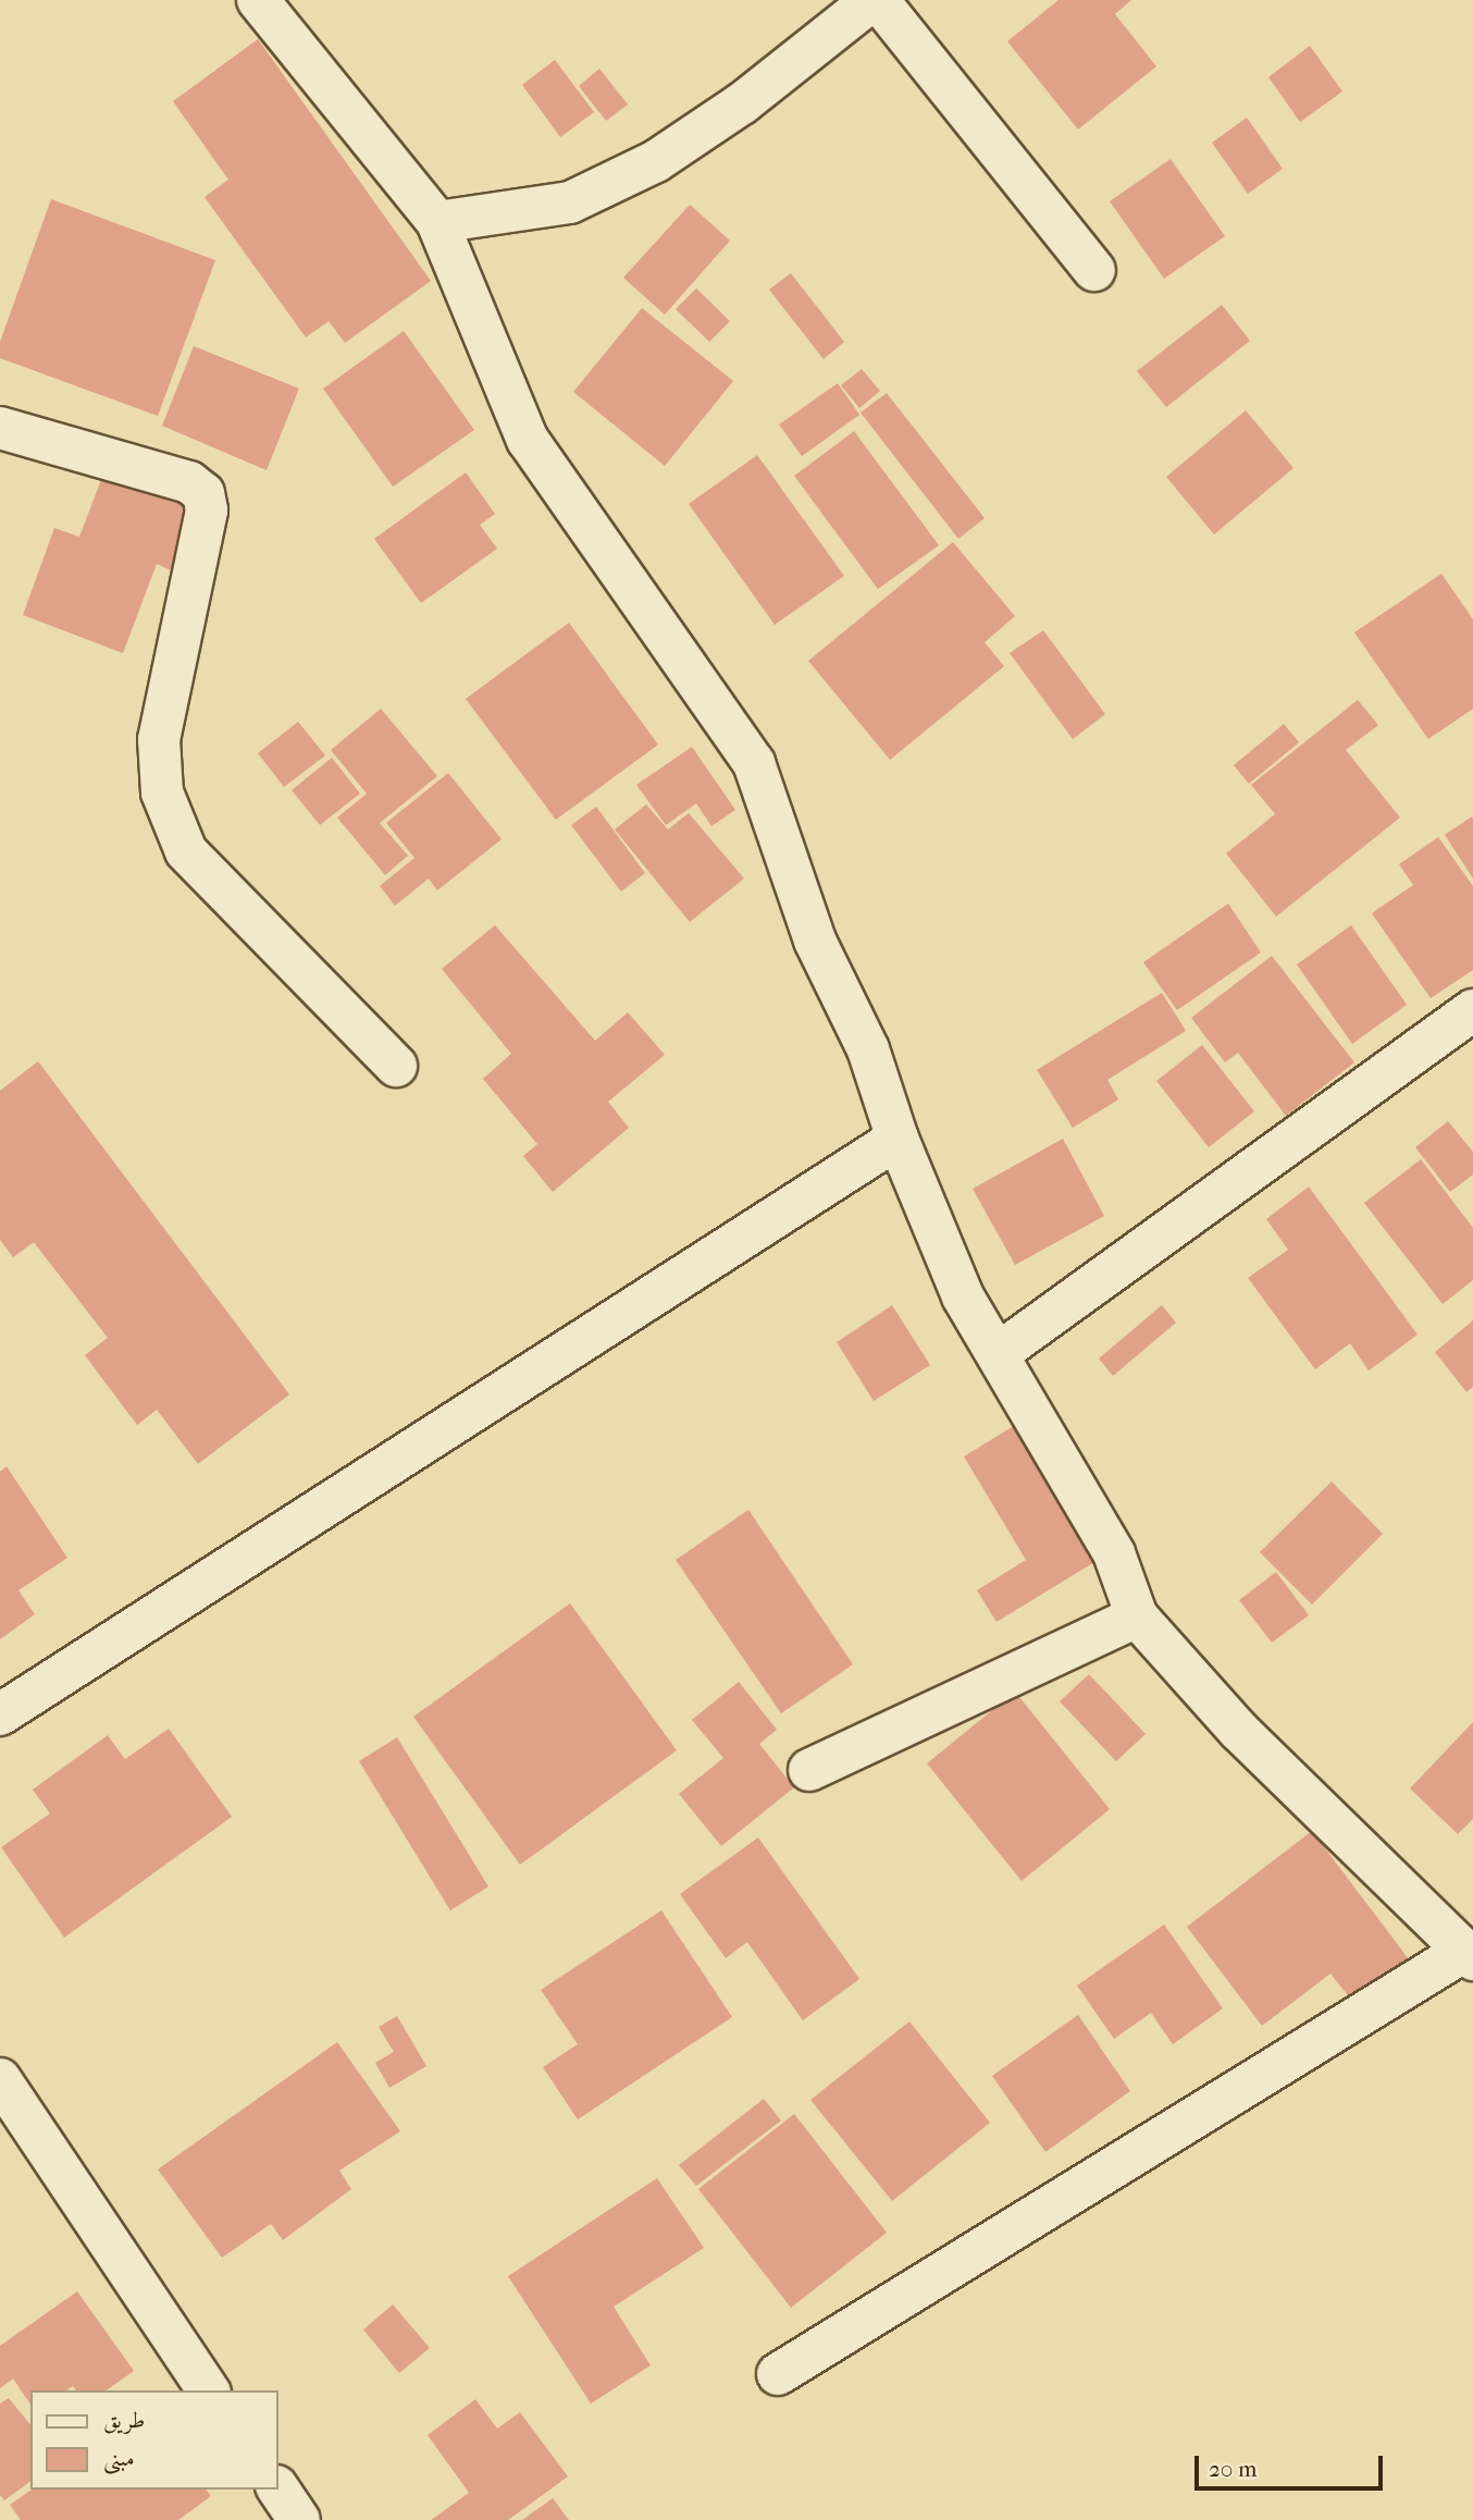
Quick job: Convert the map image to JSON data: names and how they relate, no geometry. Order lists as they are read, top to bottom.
{
  "legend": ["طريق", "مبنى"],
  "scale_bar": "20 m"
}
